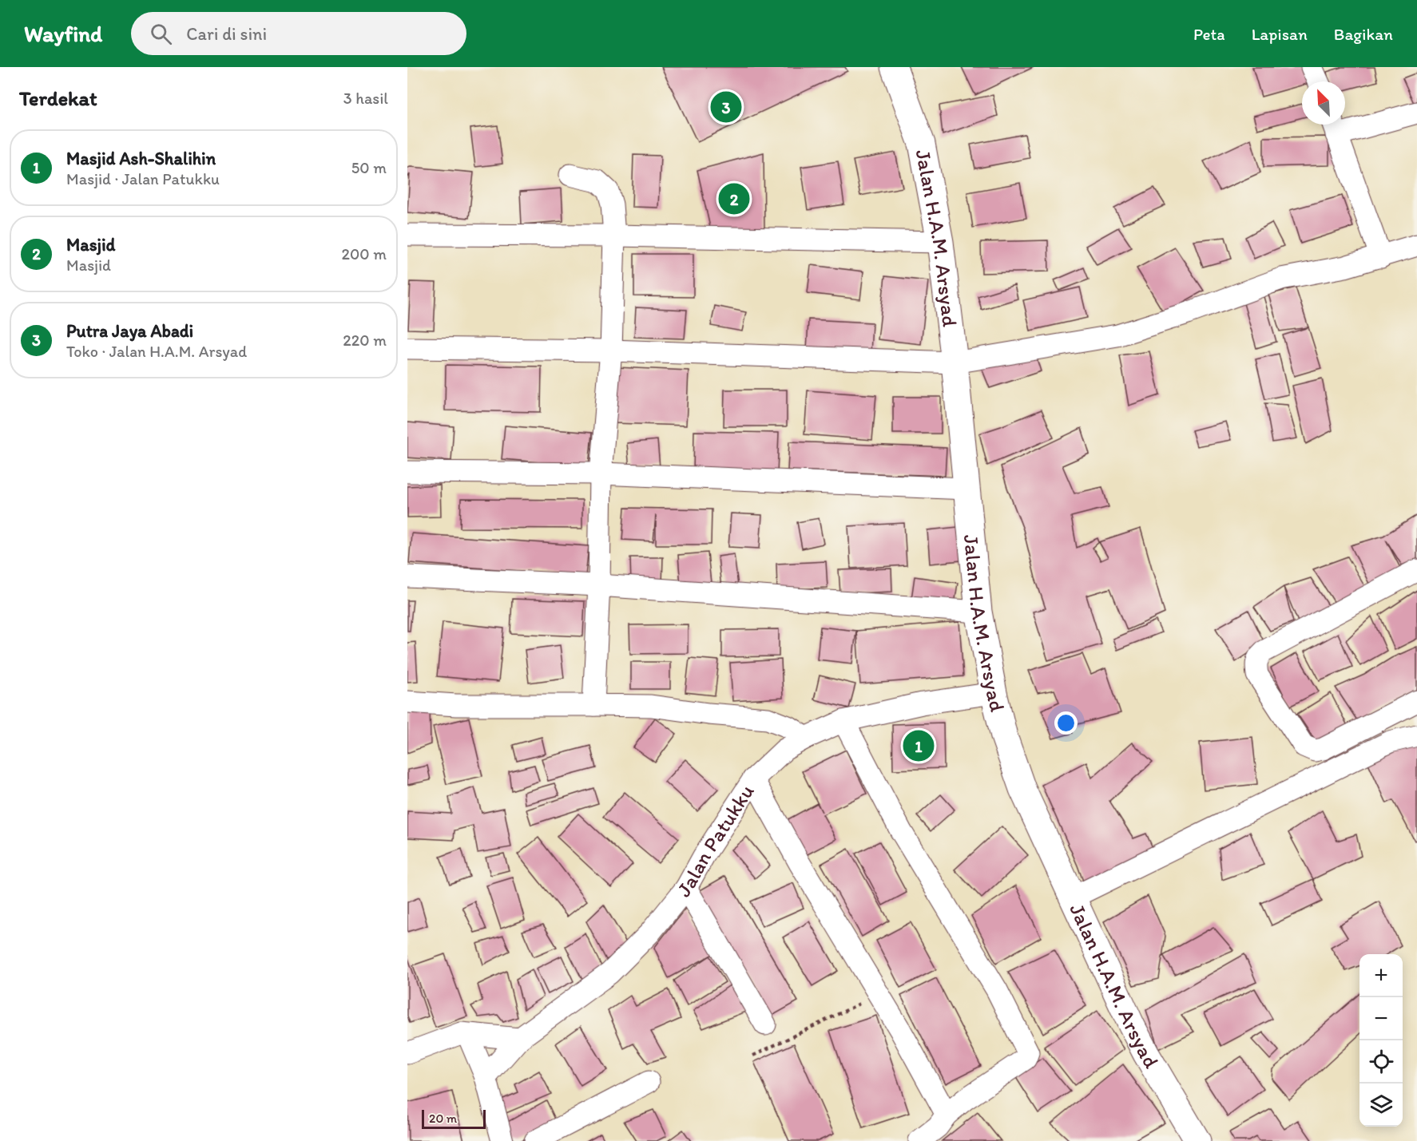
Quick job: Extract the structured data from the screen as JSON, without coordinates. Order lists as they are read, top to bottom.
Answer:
{
  "streets": {
    "highway": ["Jalan H.A.M. Arsyad"],
    "street": ["Jalan Patukku"]
  },
  "crossings": [
    ["Jalan H.A.M. Arsyad", "Jalan Patukku"]
  ],
  "scale_bar": "20 m",
  "north": "top left",
  "page": {
    "header": "Wayfind",
    "search": "Cari di sini",
    "nav": ["Peta", "Lapisan", "Bagikan"],
    "heading": ["Terdekat", "3 hasil"],
    "pins": ["3", "2", "1"],
    "list": [
      {
        "mark": "1",
        "name": "Masjid Ash-Shalihin",
        "note": "Masjid · Jalan Patukku",
        "value": "50 m"
      },
      {
        "mark": "2",
        "name": "Masjid",
        "note": "Masjid",
        "value": "200 m"
      },
      {
        "mark": "3",
        "name": "Putra Jaya Abadi",
        "note": "Toko · Jalan H.A.M. Arsyad",
        "value": "220 m"
      }
    ],
    "map_buttons": ["+", "−"],
    "scale": "20 m"
  }
}
